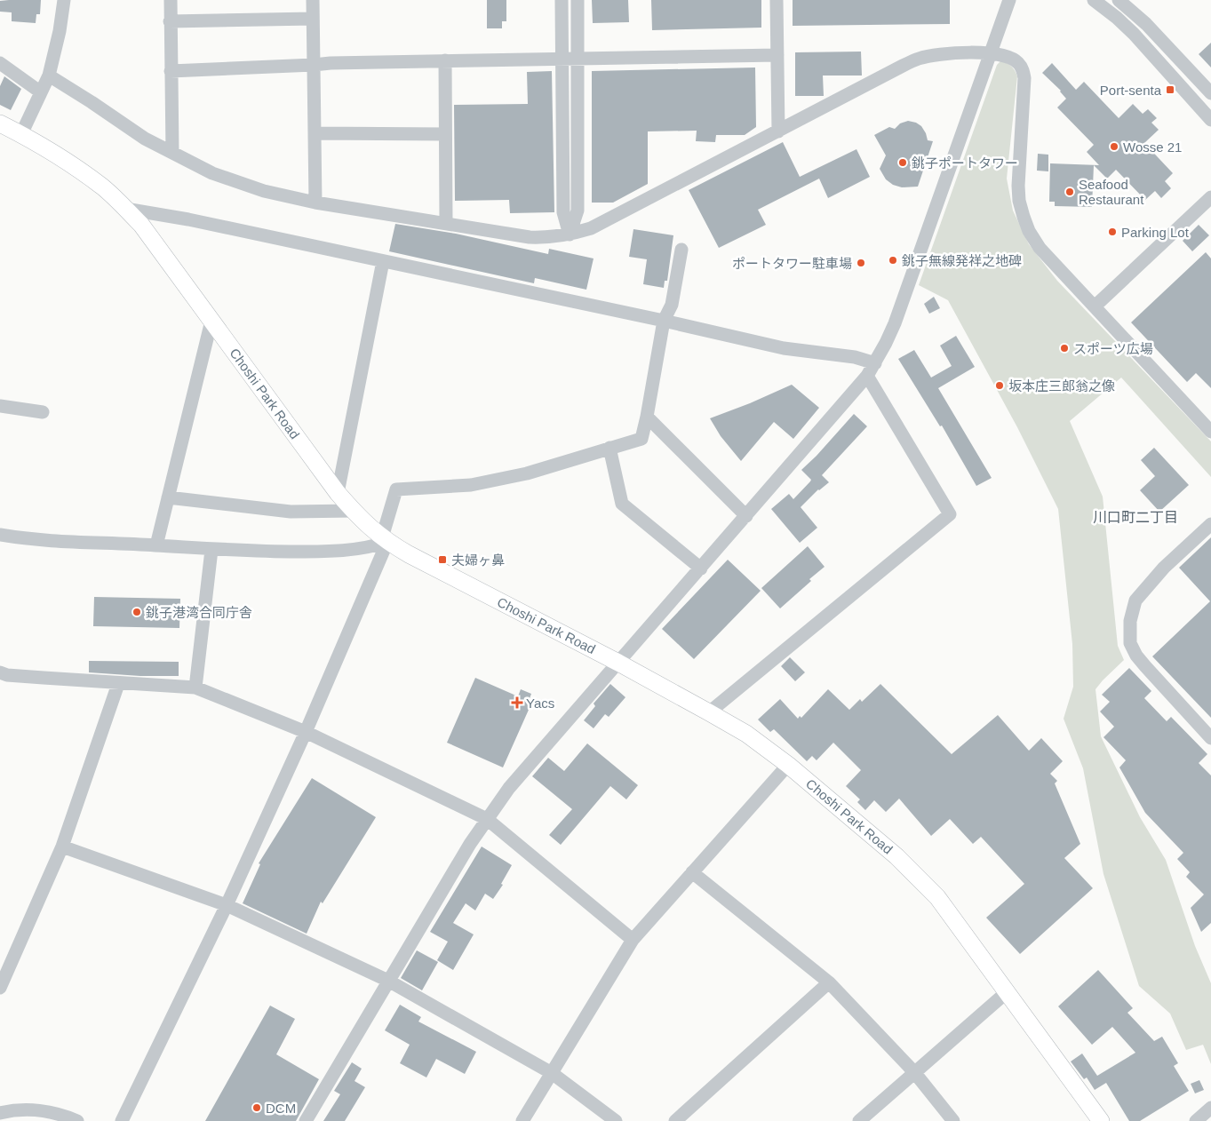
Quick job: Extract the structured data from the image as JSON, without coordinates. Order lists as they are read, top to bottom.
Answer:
{
  "streets": {
    "main road": ["Choshi Park Road"]
  },
  "districts": ["川口町二丁目"],
  "places": {
    "transit": ["Port-senta", "夫婦ヶ鼻"],
    "other": [
      "Wosse 21",
      "銚子ポートタワー",
      "Seafood Restaurant",
      "Parking Lot",
      "銚子無線発祥之地碑",
      "ポートタワー駐車場",
      "スポーツ広場",
      "坂本庄三郎翁之像",
      "銚子港湾合同庁舎",
      "DCM"
    ],
    "health": ["Yacs"]
  }
}
